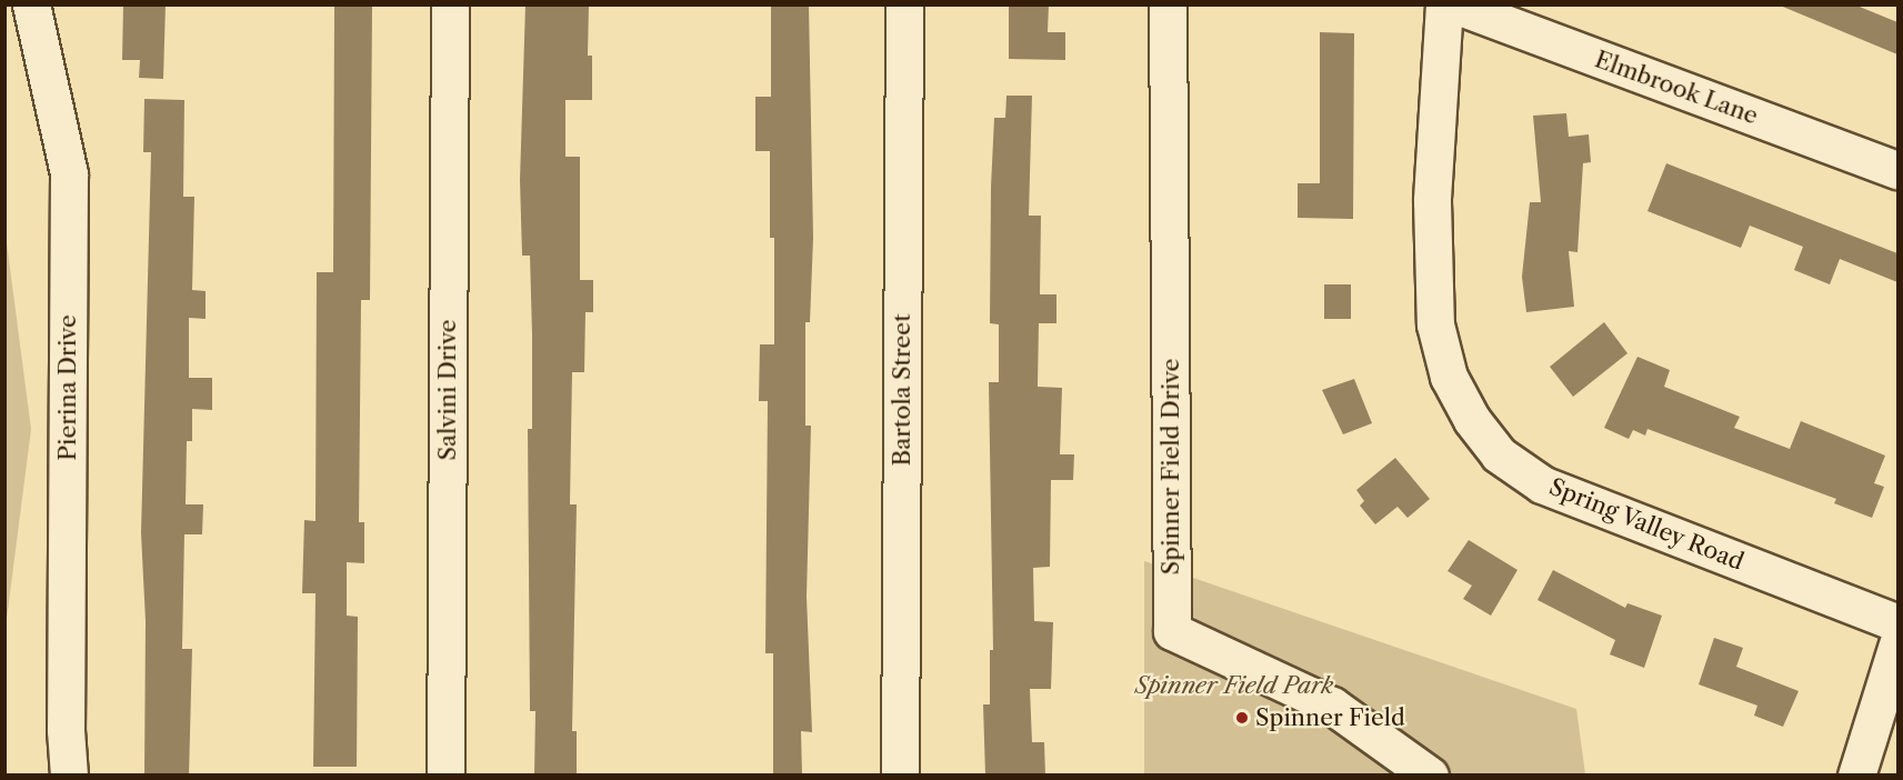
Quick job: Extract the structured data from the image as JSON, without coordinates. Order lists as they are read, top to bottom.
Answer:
{
  "streets": {
    "street": [
      "Elmbrook Lane",
      "Pierina Drive",
      "Salvini Drive",
      "Bartola Street",
      "Spinner Field Drive",
      "Spring Valley Road"
    ]
  },
  "parks": ["Spinner Field Park"],
  "places": ["Spinner Field"]
}
